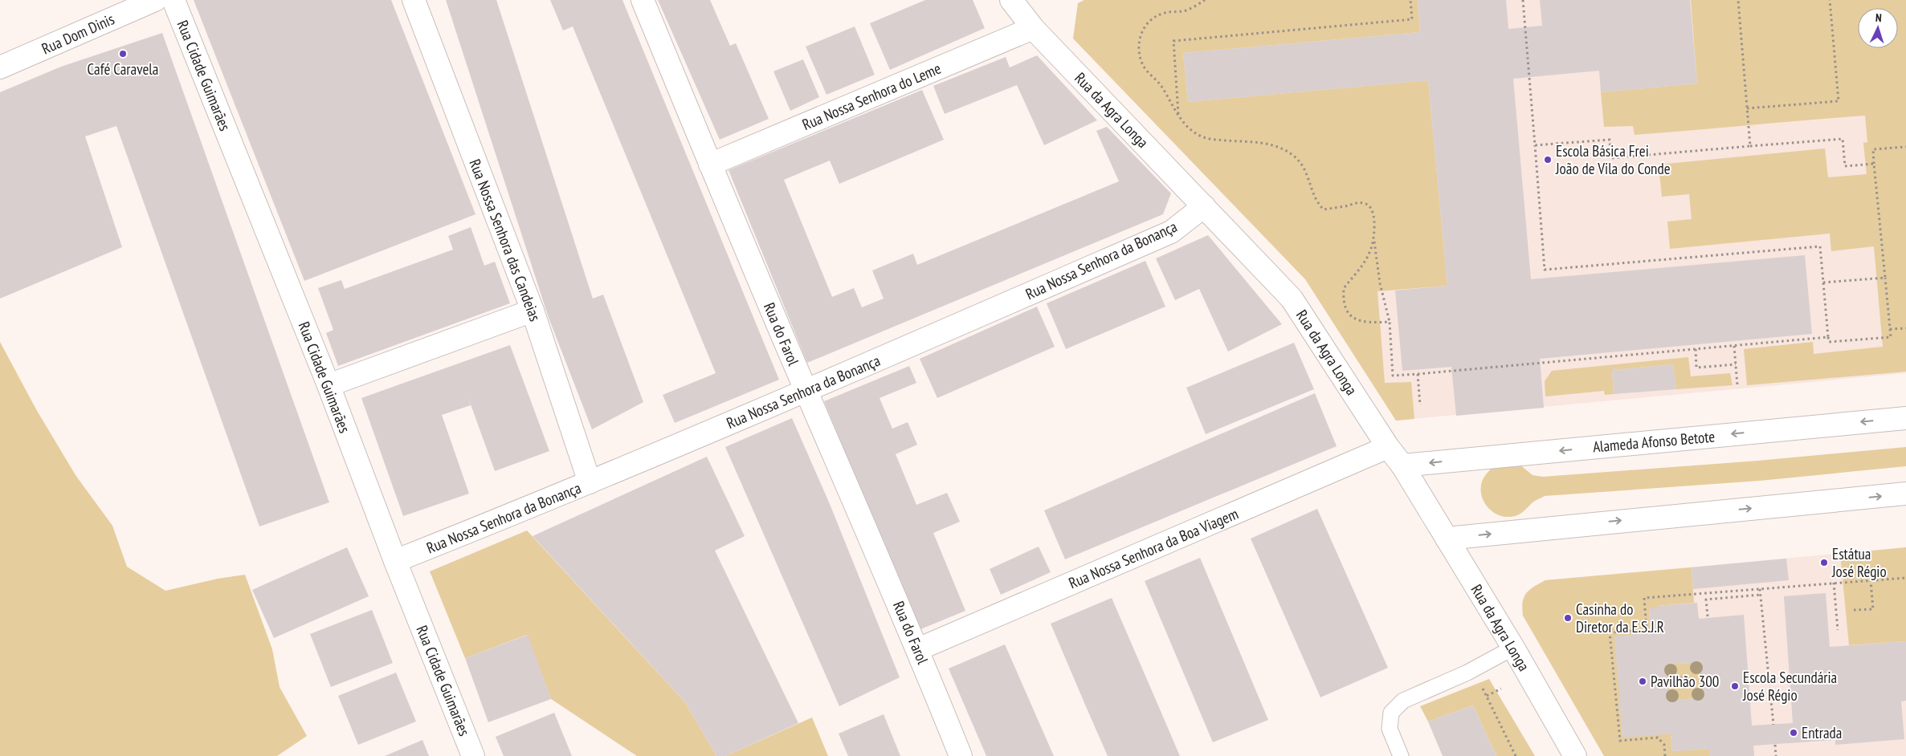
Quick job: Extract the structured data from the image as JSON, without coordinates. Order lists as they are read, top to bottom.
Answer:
{
  "streets": {
    "street": [
      "Rua Dom Dinis",
      "Rua Cidade Guimarães",
      "Rua Nossa Senhora do Leme",
      "Rua da Agra Longa",
      "Rua Nossa Senhora das Candeias",
      "Rua Nossa Senhora da Bonança",
      "Rua do Farol",
      "Alameda Afonso Betote",
      "Rua Nossa Senhora da Boa Viagem"
    ]
  },
  "crossings": [
    ["Rua Cidade Guimarães", "Rua Nossa Senhora da Bonança"],
    ["Rua Nossa Senhora do Leme", "Rua da Agra Longa"],
    ["Rua Nossa Senhora do Leme", "Rua do Farol"],
    ["Rua da Agra Longa", "Rua Nossa Senhora da Bonança"],
    ["Rua da Agra Longa", "Alameda Afonso Betote"],
    ["Rua da Agra Longa", "Rua Nossa Senhora da Boa Viagem"],
    ["Rua Nossa Senhora das Candeias", "Rua Nossa Senhora da Bonança"],
    ["Rua Nossa Senhora da Bonança", "Rua do Farol"],
    ["Rua do Farol", "Rua Nossa Senhora da Boa Viagem"]
  ],
  "places": [
    "Café Caravela",
    "Escola Básica Frei João de Vila do Conde",
    "Estátua José Régio",
    "Casinha do Diretor da E.S.J.R",
    "Pavilhão 300",
    "Escola Secundária José Régio",
    "Entrada"
  ],
  "north": "top"
}
